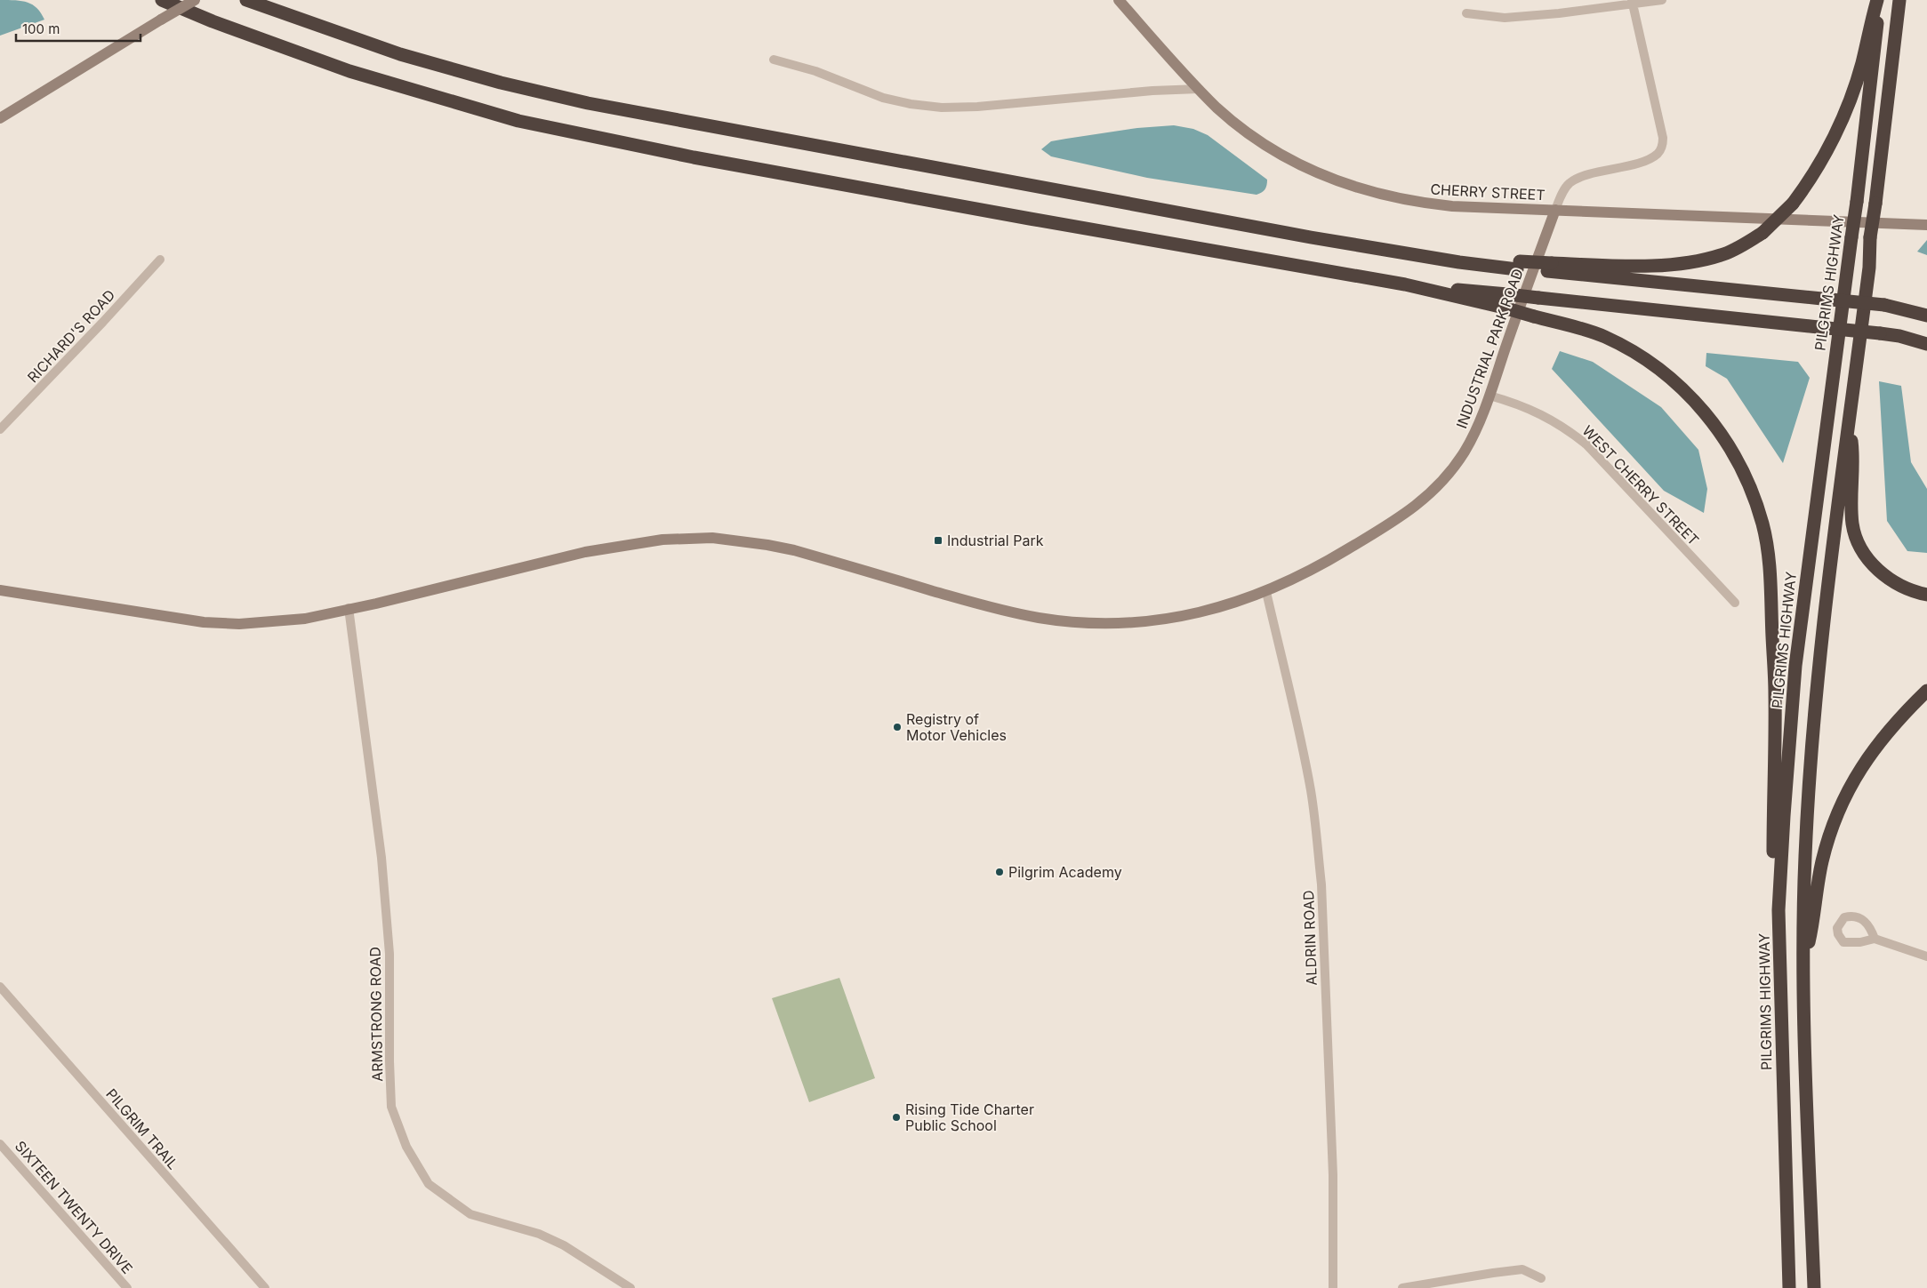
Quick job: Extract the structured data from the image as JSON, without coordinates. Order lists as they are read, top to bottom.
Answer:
{
  "streets": {
    "highway": ["PILGRIMS HIGHWAY"],
    "street": [
      "CHERRY STREET",
      "RICHARD'S ROAD",
      "INDUSTRIAL PARK ROAD",
      "WEST CHERRY STREET",
      "ALDRIN ROAD",
      "ARMSTRONG ROAD",
      "PILGRIM TRAIL",
      "SIXTEEN TWENTY DRIVE"
    ]
  },
  "crossings": [
    ["CHERRY STREET", "INDUSTRIAL PARK ROAD"],
    ["INDUSTRIAL PARK ROAD", "WEST CHERRY STREET"],
    ["INDUSTRIAL PARK ROAD", "ALDRIN ROAD"],
    ["INDUSTRIAL PARK ROAD", "ARMSTRONG ROAD"]
  ],
  "places": {
    "transit": ["Industrial Park"],
    "other": ["Registry of Motor Vehicles", "Pilgrim Academy", "Rising Tide Charter Public School"]
  },
  "scale_bar": "100 m"
}
